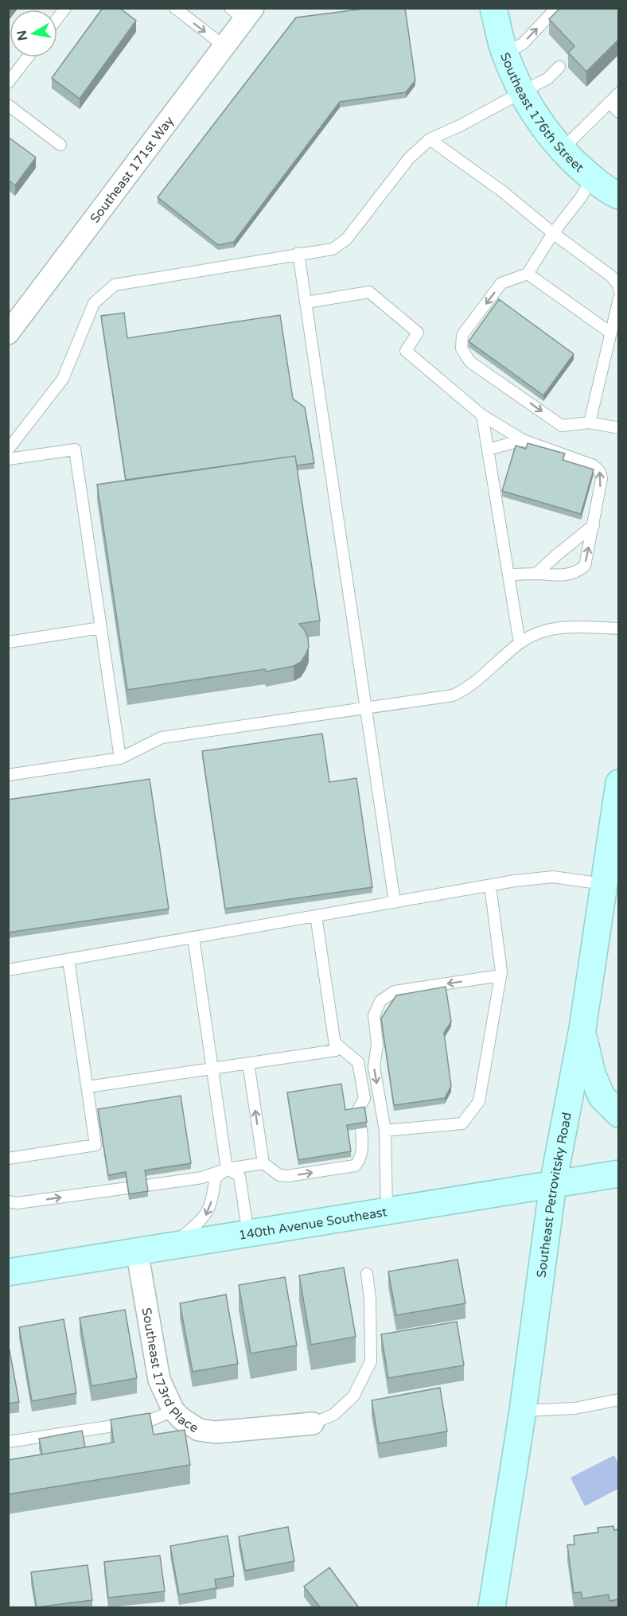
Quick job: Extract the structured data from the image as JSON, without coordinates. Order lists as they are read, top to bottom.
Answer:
{
  "streets": {
    "main road": ["Southeast 176th Street", "Southeast Petrovitsky Road", "140th Avenue Southeast"],
    "street": ["Southeast 171st Way", "Southeast 173rd Place"]
  },
  "crossings": [
    ["Southeast Petrovitsky Road", "140th Avenue Southeast"],
    ["140th Avenue Southeast", "Southeast 173rd Place"]
  ],
  "north": "left"
}
